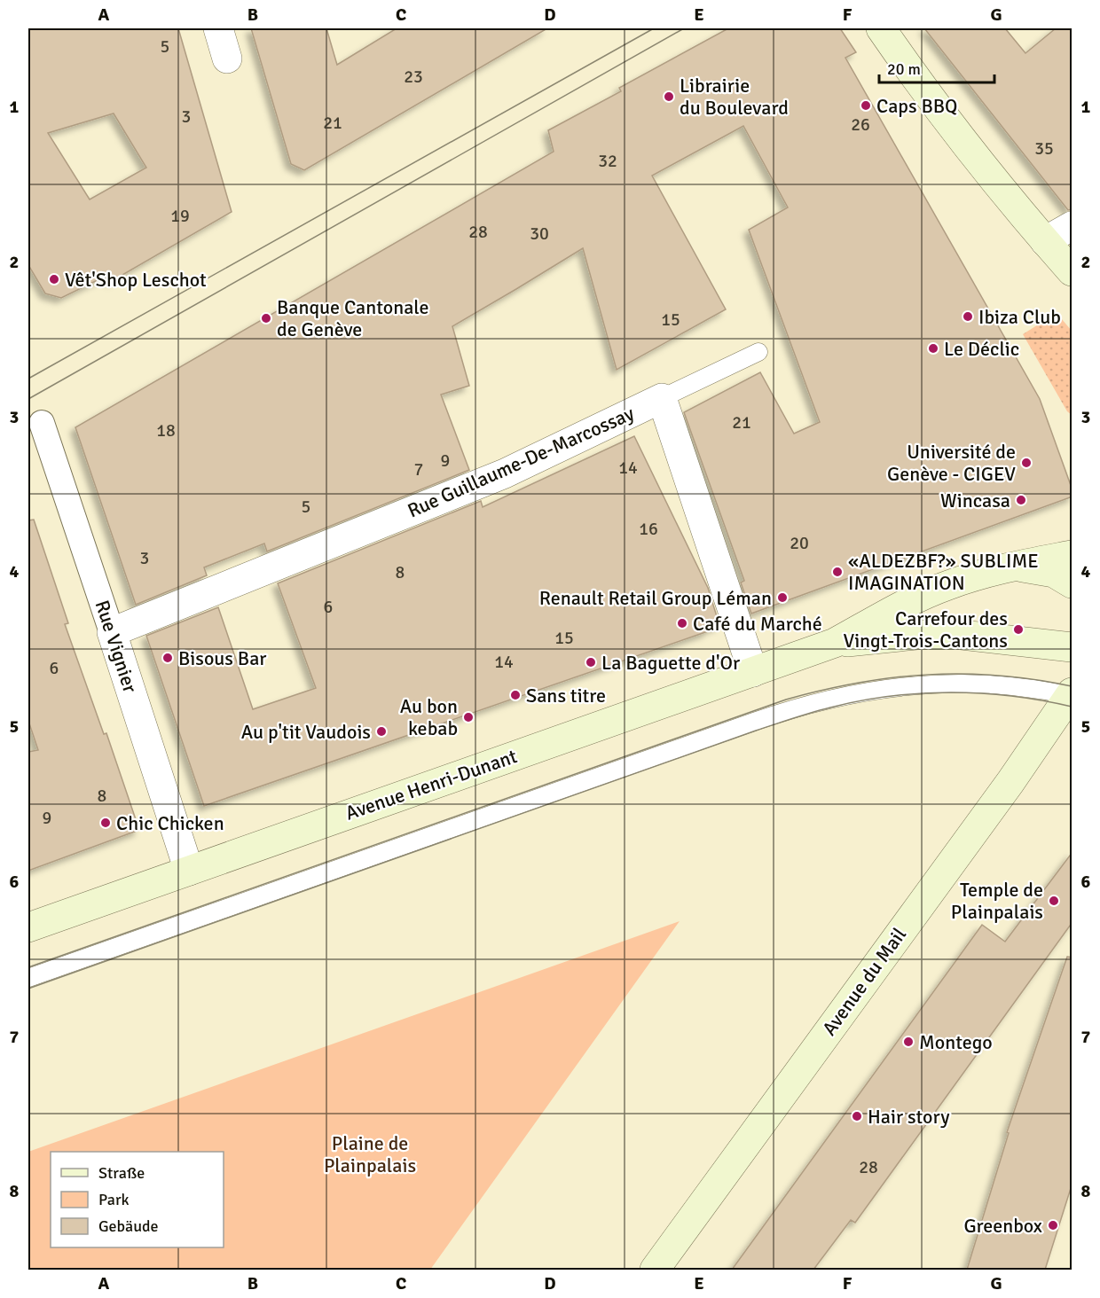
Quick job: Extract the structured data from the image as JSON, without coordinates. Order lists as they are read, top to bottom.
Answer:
{
  "streets": {
    "main road": ["Avenue Henri-Dunant", "Avenue du Mail"],
    "street": ["Rue Guillaume-De-Marcossay", "Rue Vignier"]
  },
  "crossings": [
    ["Rue Guillaume-De-Marcossay", "Rue Vignier"],
    ["Rue Vignier", "Avenue Henri-Dunant"]
  ],
  "parks": ["Plaine de Plainpalais"],
  "places": [
    "Librairie du Boulevard",
    "Caps BBQ",
    "Vêt'Shop Leschot",
    "Ibiza Club",
    "Banque Cantonale de Genève",
    "Le Déclic",
    "Université de Genève - CIGEV",
    "Wincasa",
    "«ALDEZBF?» SUBLIME IMAGINATION",
    "Renault Retail Group Léman",
    "Café du Marché",
    "Carrefour des Vingt-Trois-Cantons",
    "Bisous Bar",
    "La Baguette d'Or",
    "Sans titre",
    "Au bon kebab",
    "Au p'tit Vaudois",
    "Chic Chicken",
    "Temple de Plainpalais",
    "Montego",
    "Hair story",
    "Greenbox"
  ],
  "house_numbers": [
    "5",
    "23",
    "3",
    "21",
    "26",
    "35",
    "32",
    "19",
    "28",
    "30",
    "15",
    "21",
    "18",
    "9",
    "14",
    "7",
    "5",
    "16",
    "20",
    "3",
    "8",
    "6",
    "15",
    "14",
    "6",
    "8",
    "9",
    "28"
  ],
  "legend": ["Straße", "Park", "Gebäude"],
  "scale_bar": "20 m",
  "grid": {
    "columns": [
      "A",
      "B",
      "C",
      "D",
      "E",
      "F",
      "G"
    ],
    "rows": [
      "1",
      "2",
      "3",
      "4",
      "5",
      "6",
      "7",
      "8"
    ]
  }
}
